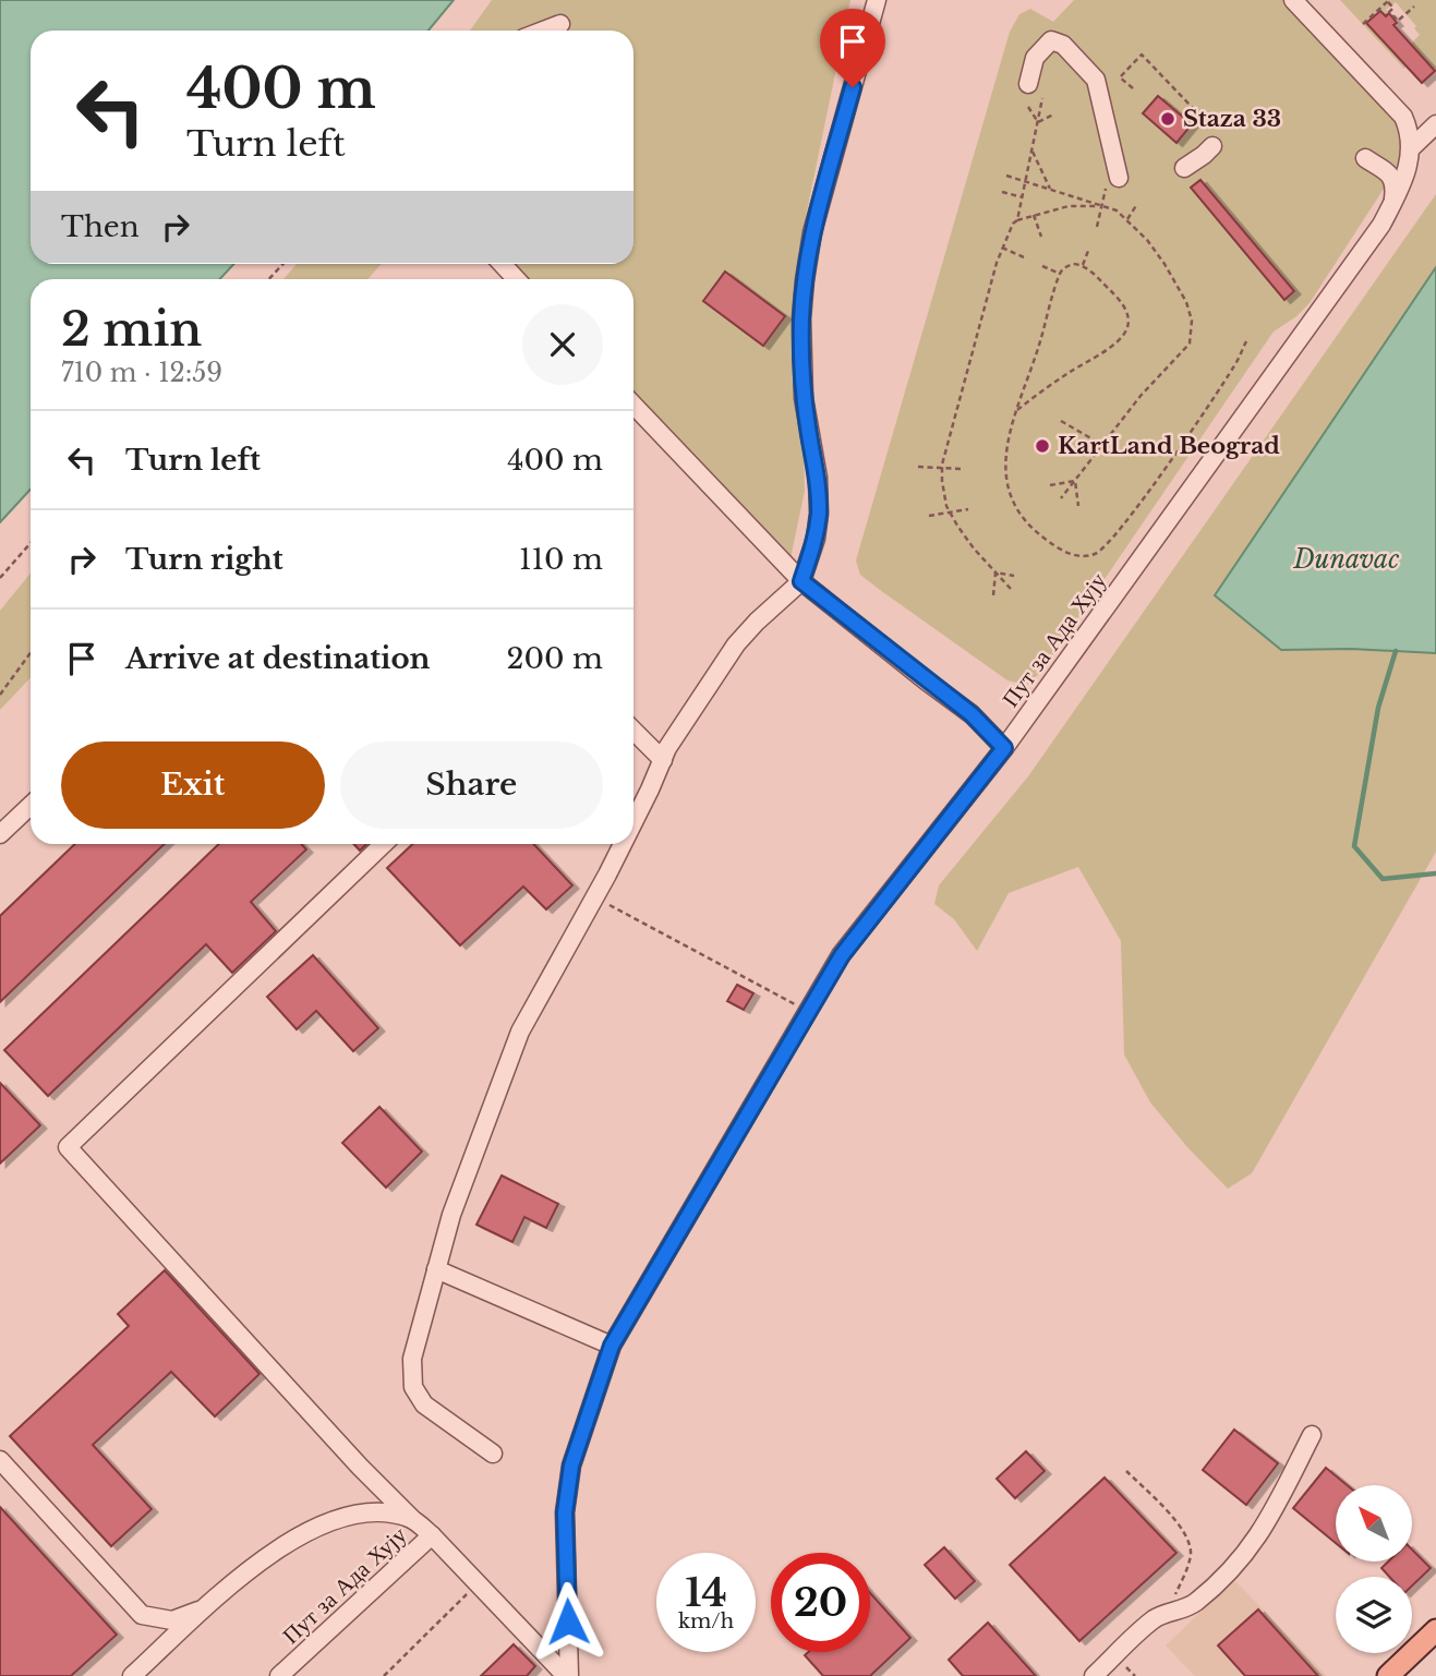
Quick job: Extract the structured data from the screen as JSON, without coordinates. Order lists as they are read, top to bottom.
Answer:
{
  "streets": {
    "lane": ["Пут за Ада Хују"]
  },
  "water": ["Dunavac"],
  "places": ["Staza 33", "KartLand Beograd"],
  "north": "top left",
  "page": {
    "turn": ["400 m", "Turn left"],
    "then": "Then",
    "heading": ["2 min", "710 m · 12:59"],
    "list": [
      {
        "name": "Turn left",
        "value": "400 m"
      },
      {
        "name": "Turn right",
        "value": "110 m"
      },
      {
        "name": "Arrive at destination",
        "value": "200 m"
      }
    ],
    "buttons": ["Exit", "Share"],
    "speed": "14 km/h",
    "limit": "20"
  }
}
